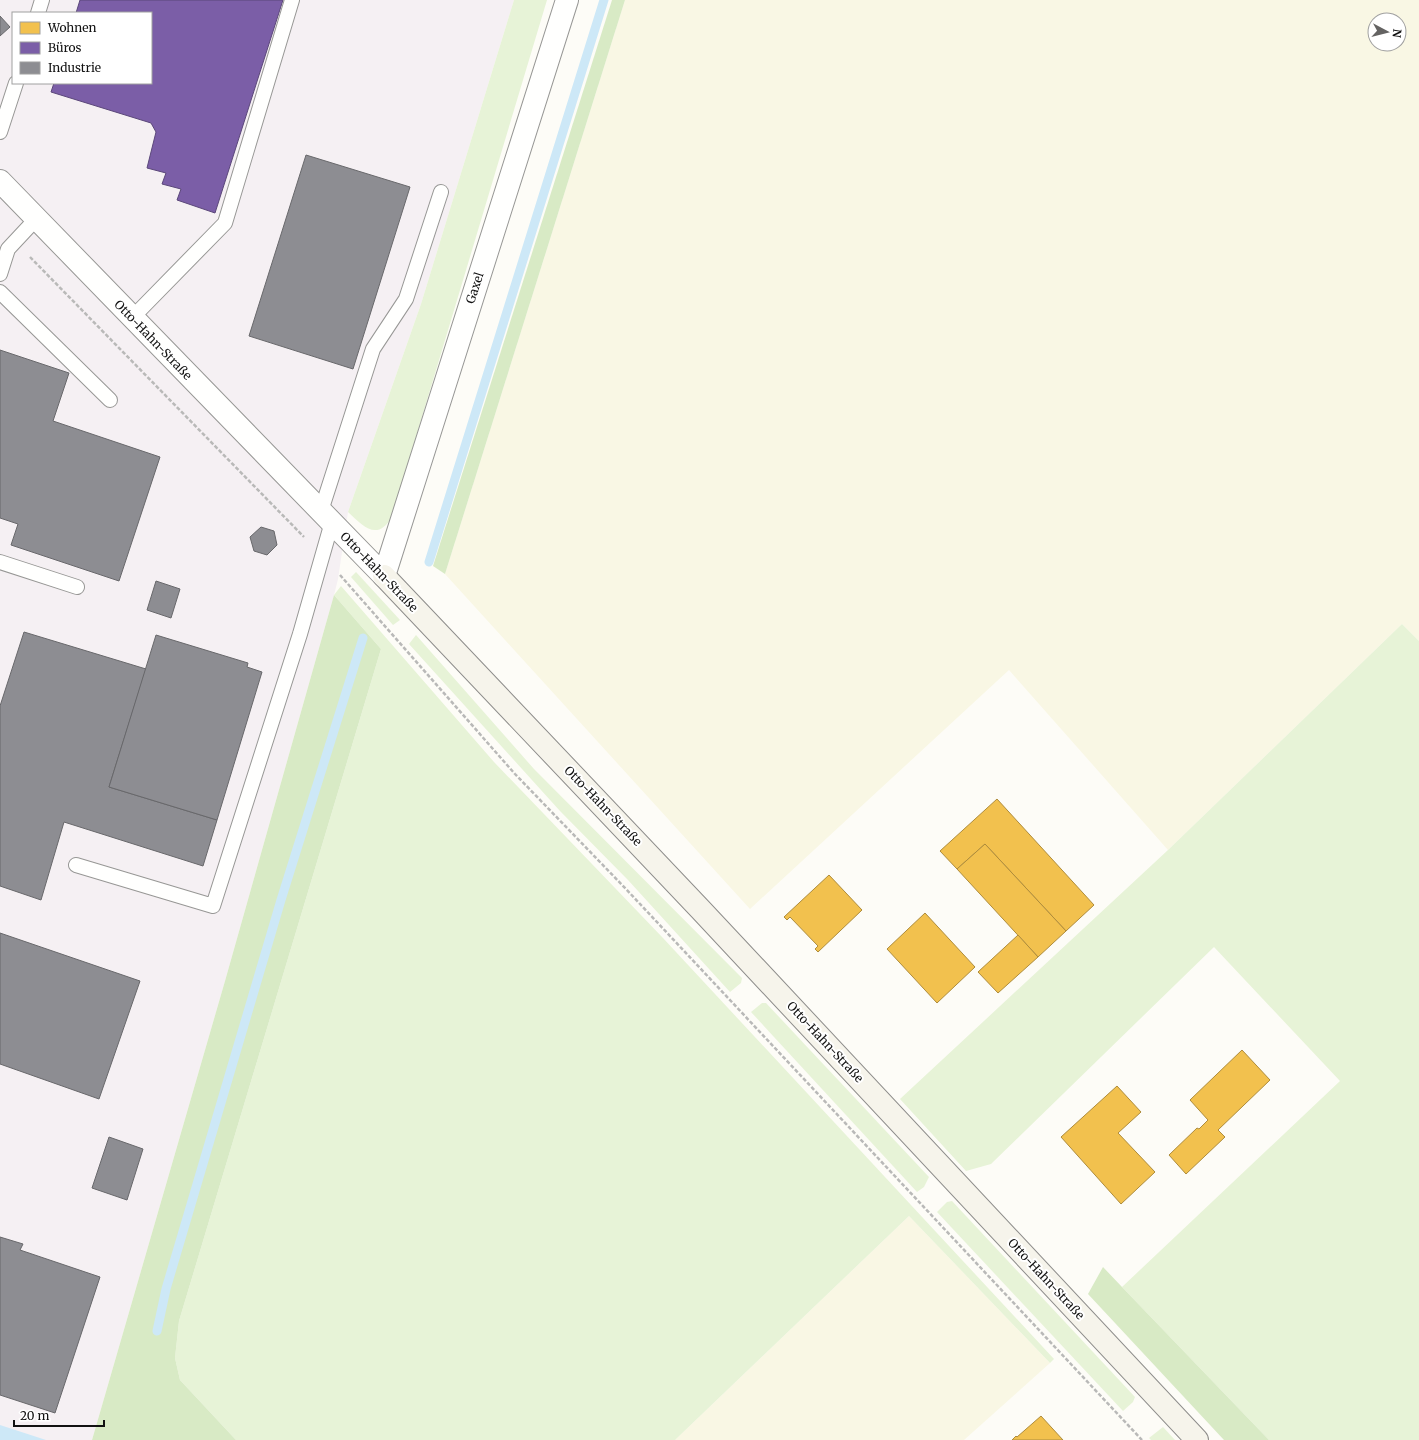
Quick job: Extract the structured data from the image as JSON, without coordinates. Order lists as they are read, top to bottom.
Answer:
{
  "streets": {
    "street": ["Gaxel", "Otto-Hahn-Straße"]
  },
  "crossings": [
    ["Gaxel", "Otto-Hahn-Straße"]
  ],
  "legend": ["Wohnen", "Büros", "Industrie"],
  "scale_bar": "20 m",
  "north": "right"
}
